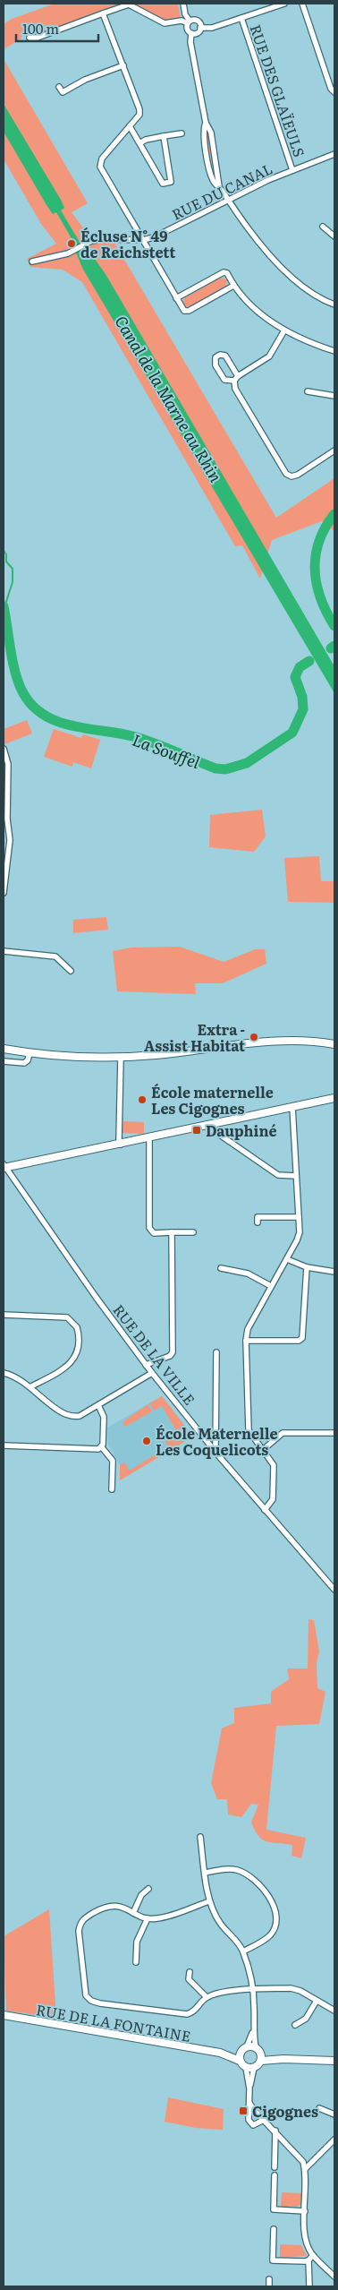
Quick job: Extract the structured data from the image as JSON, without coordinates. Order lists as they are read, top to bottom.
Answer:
{
  "streets": {
    "street": [
      "RUE DES GLAÏEULS",
      "RUE DU CANAL",
      "RUE DE LA VILLE",
      "RUE DE LA FONTAINE"
    ]
  },
  "crossings": [
    ["RUE DES GLAÏEULS", "RUE DU CANAL"]
  ],
  "water": ["Canal de la Marne au Rhin", "La Souffel"],
  "places": {
    "other": [
      "Écluse N° 49 de Reichstett",
      "Extra - Assist Habitat",
      "École maternelle Les Cigognes",
      "École Maternelle Les Coquelicots"
    ],
    "transit": ["Dauphiné", "Cigognes"]
  },
  "scale_bar": "100 m"
}
